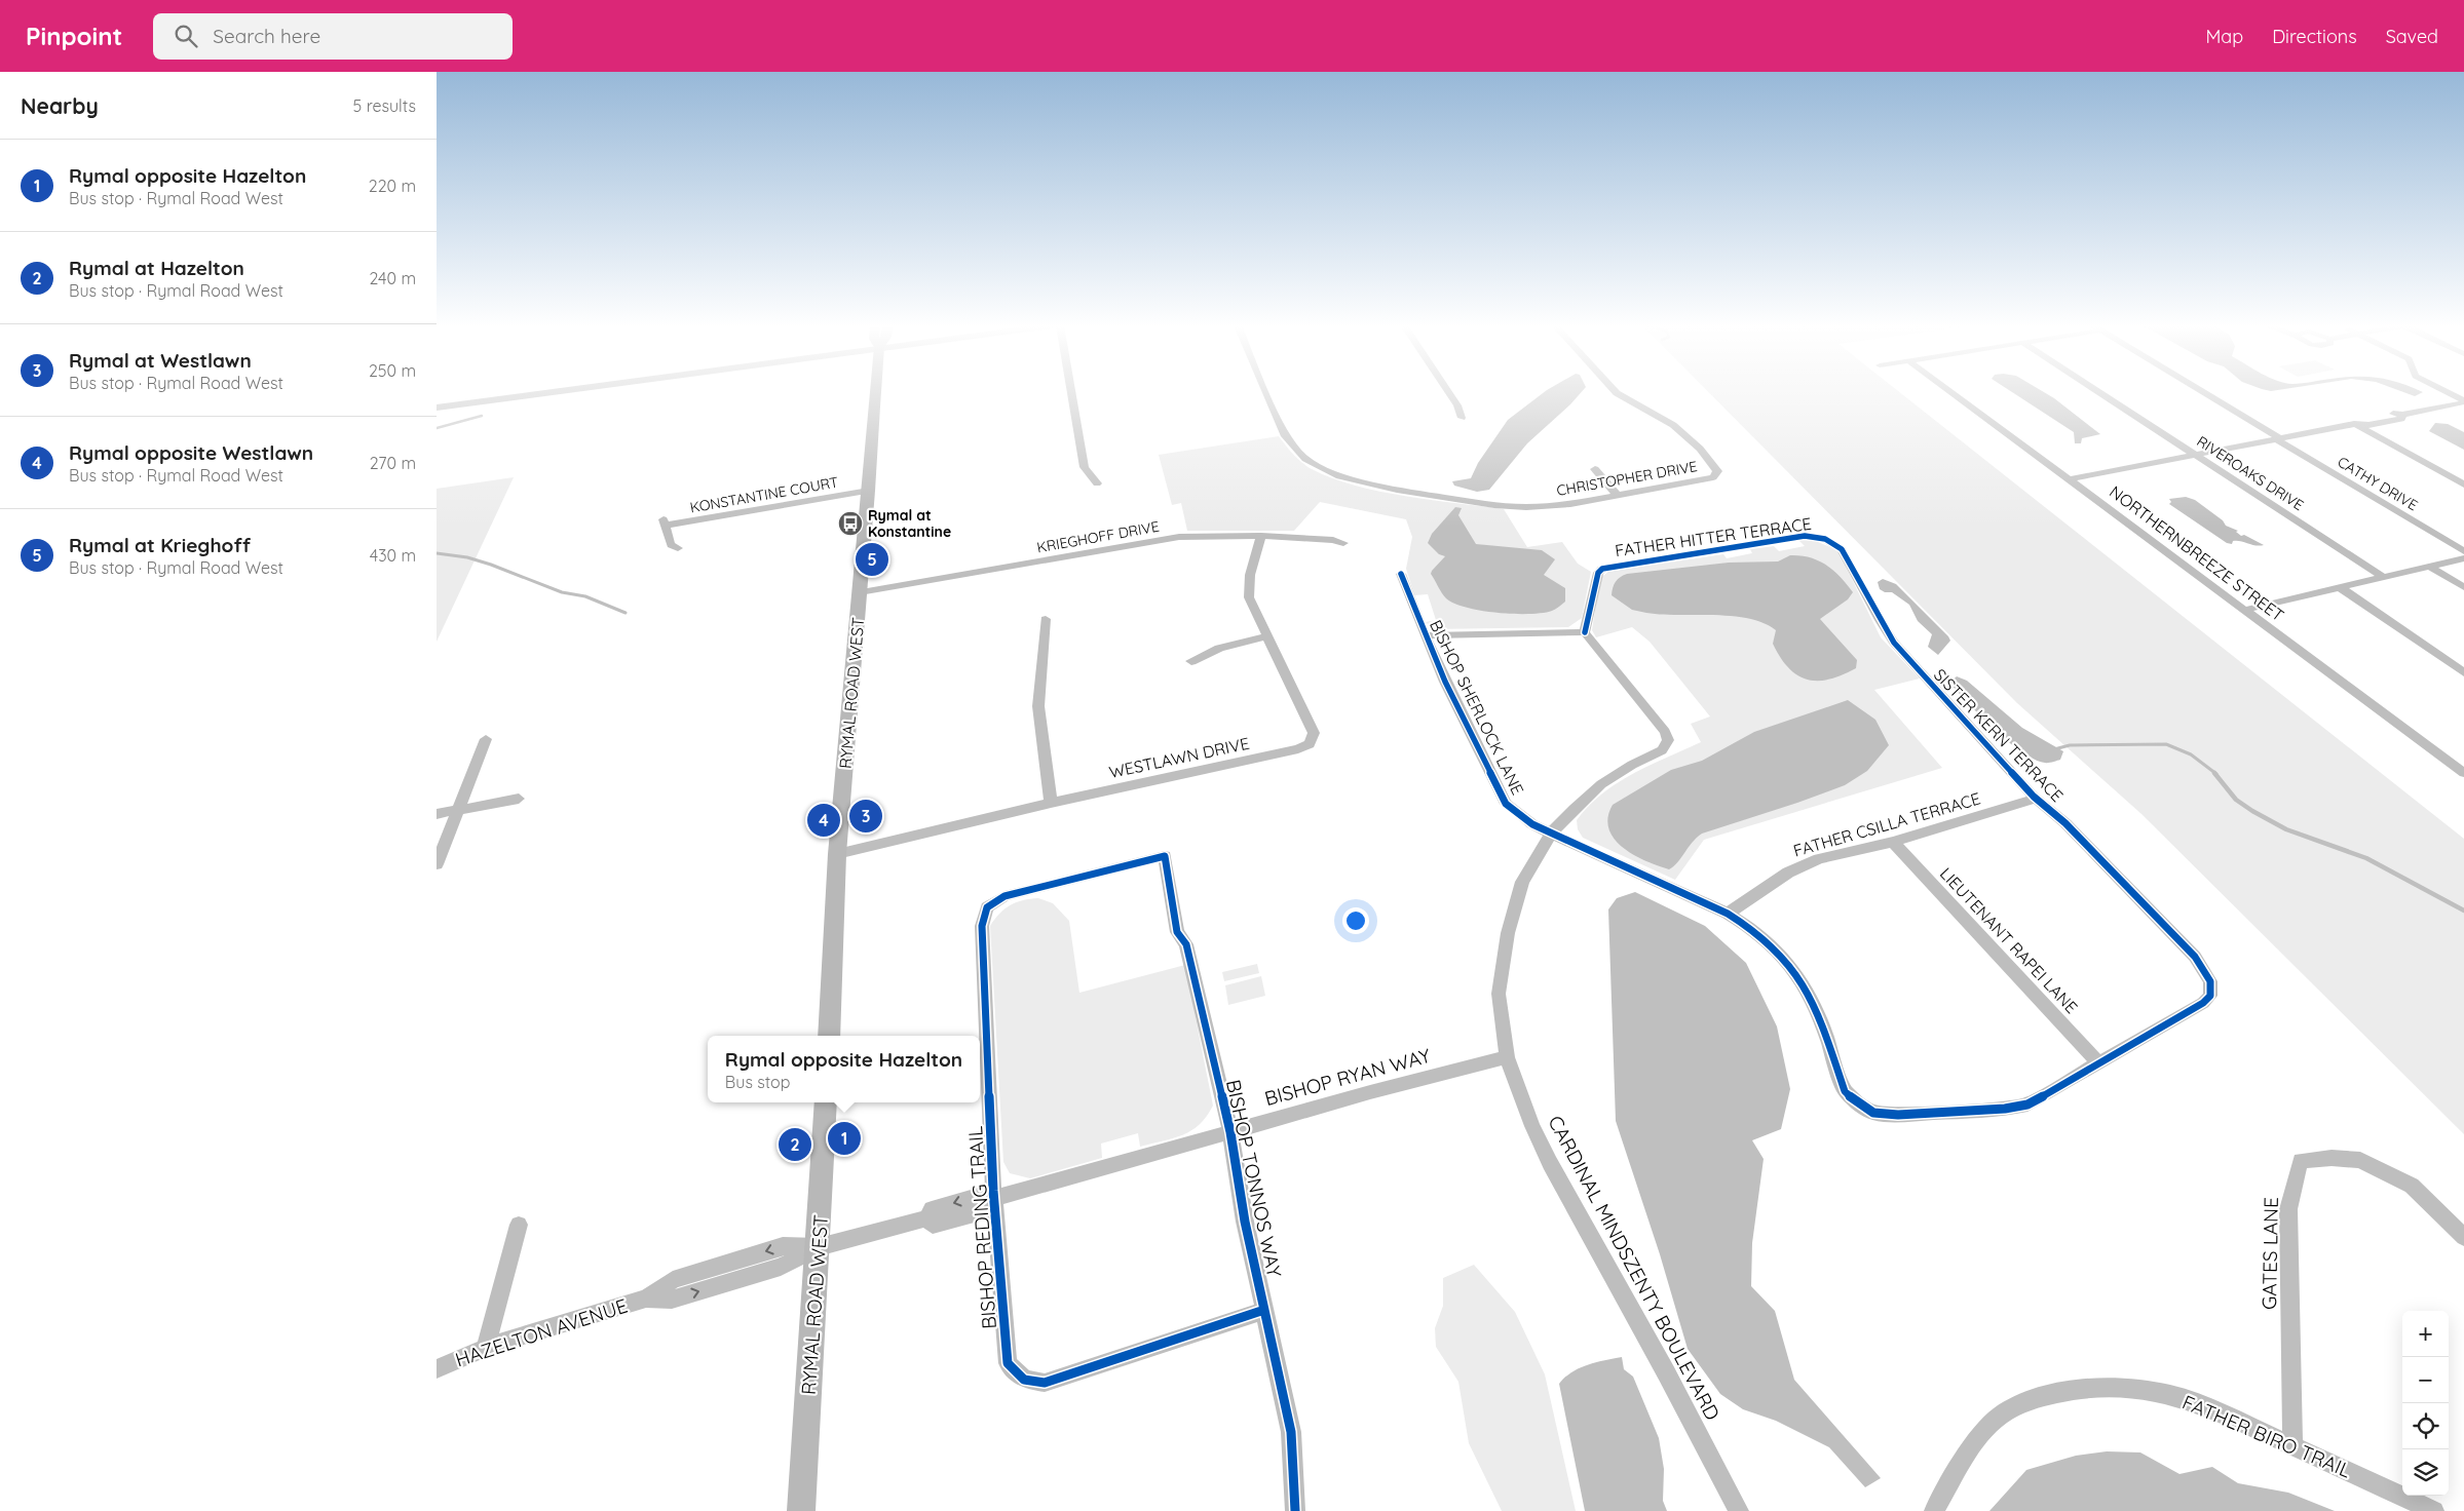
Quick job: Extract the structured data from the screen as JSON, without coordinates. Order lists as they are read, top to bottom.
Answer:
{
  "streets": {
    "main road": ["RYMAL ROAD WEST"],
    "street": [
      "RIVEROAKS DRIVE",
      "CHRISTOPHER DRIVE",
      "CATHY DRIVE",
      "KONSTANTINE COURT",
      "KRIEGHOFF DRIVE",
      "FATHER HITTER TERRACE",
      "NORTHERNBREEZE STREET",
      "BISHOP SHERLOCK LANE",
      "SISTER KERN TERRACE",
      "WESTLAWN DRIVE",
      "FATHER CSILLA TERRACE",
      "LIEUTENANT RAPEI LANE",
      "BISHOP RYAN WAY",
      "BISHOP TONNOS WAY",
      "BISHOP REDING TRAIL",
      "GATES LANE",
      "CARDINAL MINDSZENTY BOULEVARD",
      "HAZELTON AVENUE",
      "FATHER BIRO TRAIL"
    ]
  },
  "crossings": [
    ["KONSTANTINE COURT", "RYMAL ROAD WEST"],
    ["KRIEGHOFF DRIVE", "RYMAL ROAD WEST"],
    ["KRIEGHOFF DRIVE", "WESTLAWN DRIVE"],
    ["FATHER HITTER TERRACE", "SISTER KERN TERRACE"],
    ["FATHER HITTER TERRACE", "CARDINAL MINDSZENTY BOULEVARD"],
    ["RYMAL ROAD WEST", "WESTLAWN DRIVE"],
    ["RYMAL ROAD WEST", "BISHOP RYAN WAY"],
    ["RYMAL ROAD WEST", "HAZELTON AVENUE"],
    ["BISHOP SHERLOCK LANE", "SISTER KERN TERRACE"],
    ["BISHOP SHERLOCK LANE", "FATHER CSILLA TERRACE"],
    ["BISHOP SHERLOCK LANE", "LIEUTENANT RAPEI LANE"],
    ["BISHOP SHERLOCK LANE", "CARDINAL MINDSZENTY BOULEVARD"],
    ["SISTER KERN TERRACE", "FATHER CSILLA TERRACE"],
    ["SISTER KERN TERRACE", "LIEUTENANT RAPEI LANE"],
    ["FATHER CSILLA TERRACE", "LIEUTENANT RAPEI LANE"],
    ["BISHOP RYAN WAY", "BISHOP TONNOS WAY"],
    ["BISHOP RYAN WAY", "BISHOP REDING TRAIL"],
    ["BISHOP RYAN WAY", "CARDINAL MINDSZENTY BOULEVARD"],
    ["BISHOP RYAN WAY", "HAZELTON AVENUE"],
    ["BISHOP TONNOS WAY", "BISHOP REDING TRAIL"],
    ["GATES LANE", "FATHER BIRO TRAIL"]
  ],
  "places": {
    "bus stop": ["Rymal at Konstantine"]
  },
  "page": {
    "header": "Pinpoint",
    "search": "Search here",
    "nav": ["Map", "Directions", "Saved"],
    "heading": ["Nearby", "5 results"],
    "list": [
      {
        "mark": "1",
        "name": "Rymal opposite Hazelton",
        "note": "Bus stop · Rymal Road West",
        "value": "220 m"
      },
      {
        "mark": "2",
        "name": "Rymal at Hazelton",
        "note": "Bus stop · Rymal Road West",
        "value": "240 m"
      },
      {
        "mark": "3",
        "name": "Rymal at Westlawn",
        "note": "Bus stop · Rymal Road West",
        "value": "250 m"
      },
      {
        "mark": "4",
        "name": "Rymal opposite Westlawn",
        "note": "Bus stop · Rymal Road West",
        "value": "270 m"
      },
      {
        "mark": "5",
        "name": "Rymal at Krieghoff",
        "note": "Bus stop · Rymal Road West",
        "value": "430 m"
      }
    ],
    "pins": [
      "5",
      "3",
      "4",
      "1",
      "2"
    ],
    "popup": ["Rymal opposite Hazelton", "Bus stop"],
    "map_buttons": ["+", "−"]
  }
}
